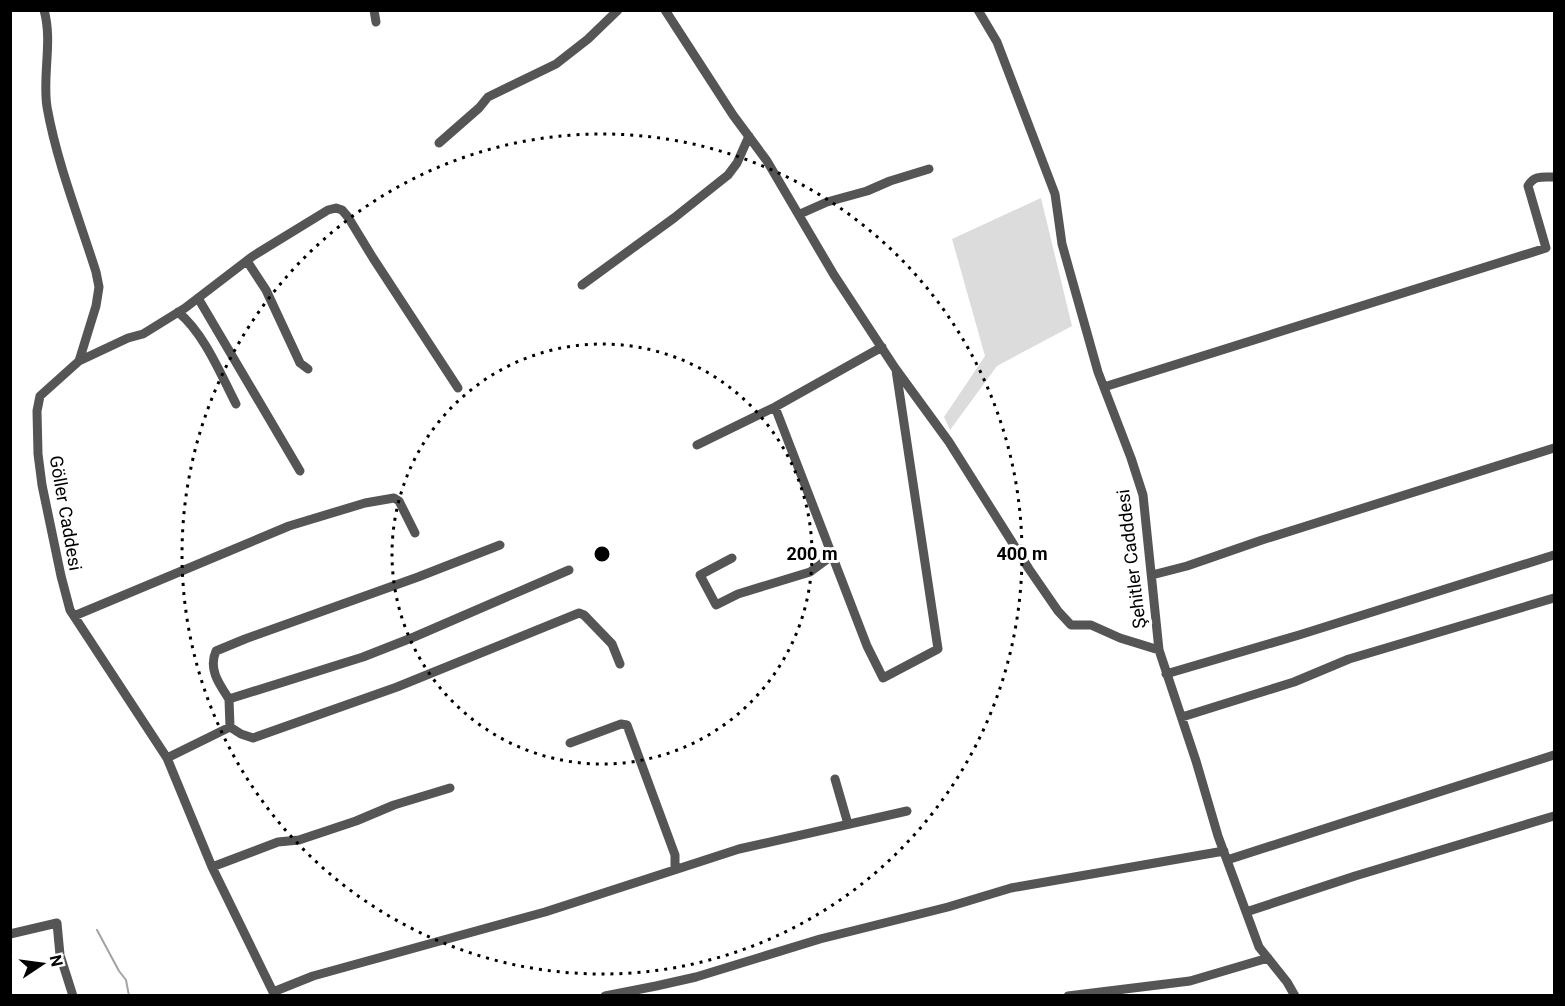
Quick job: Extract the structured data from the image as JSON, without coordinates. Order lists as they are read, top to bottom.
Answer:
{
  "streets": {
    "street": ["Göller Caddesi", "Şehitler Cadddesi"]
  },
  "north": "right",
  "rings": ["200 m", "400 m"]
}
